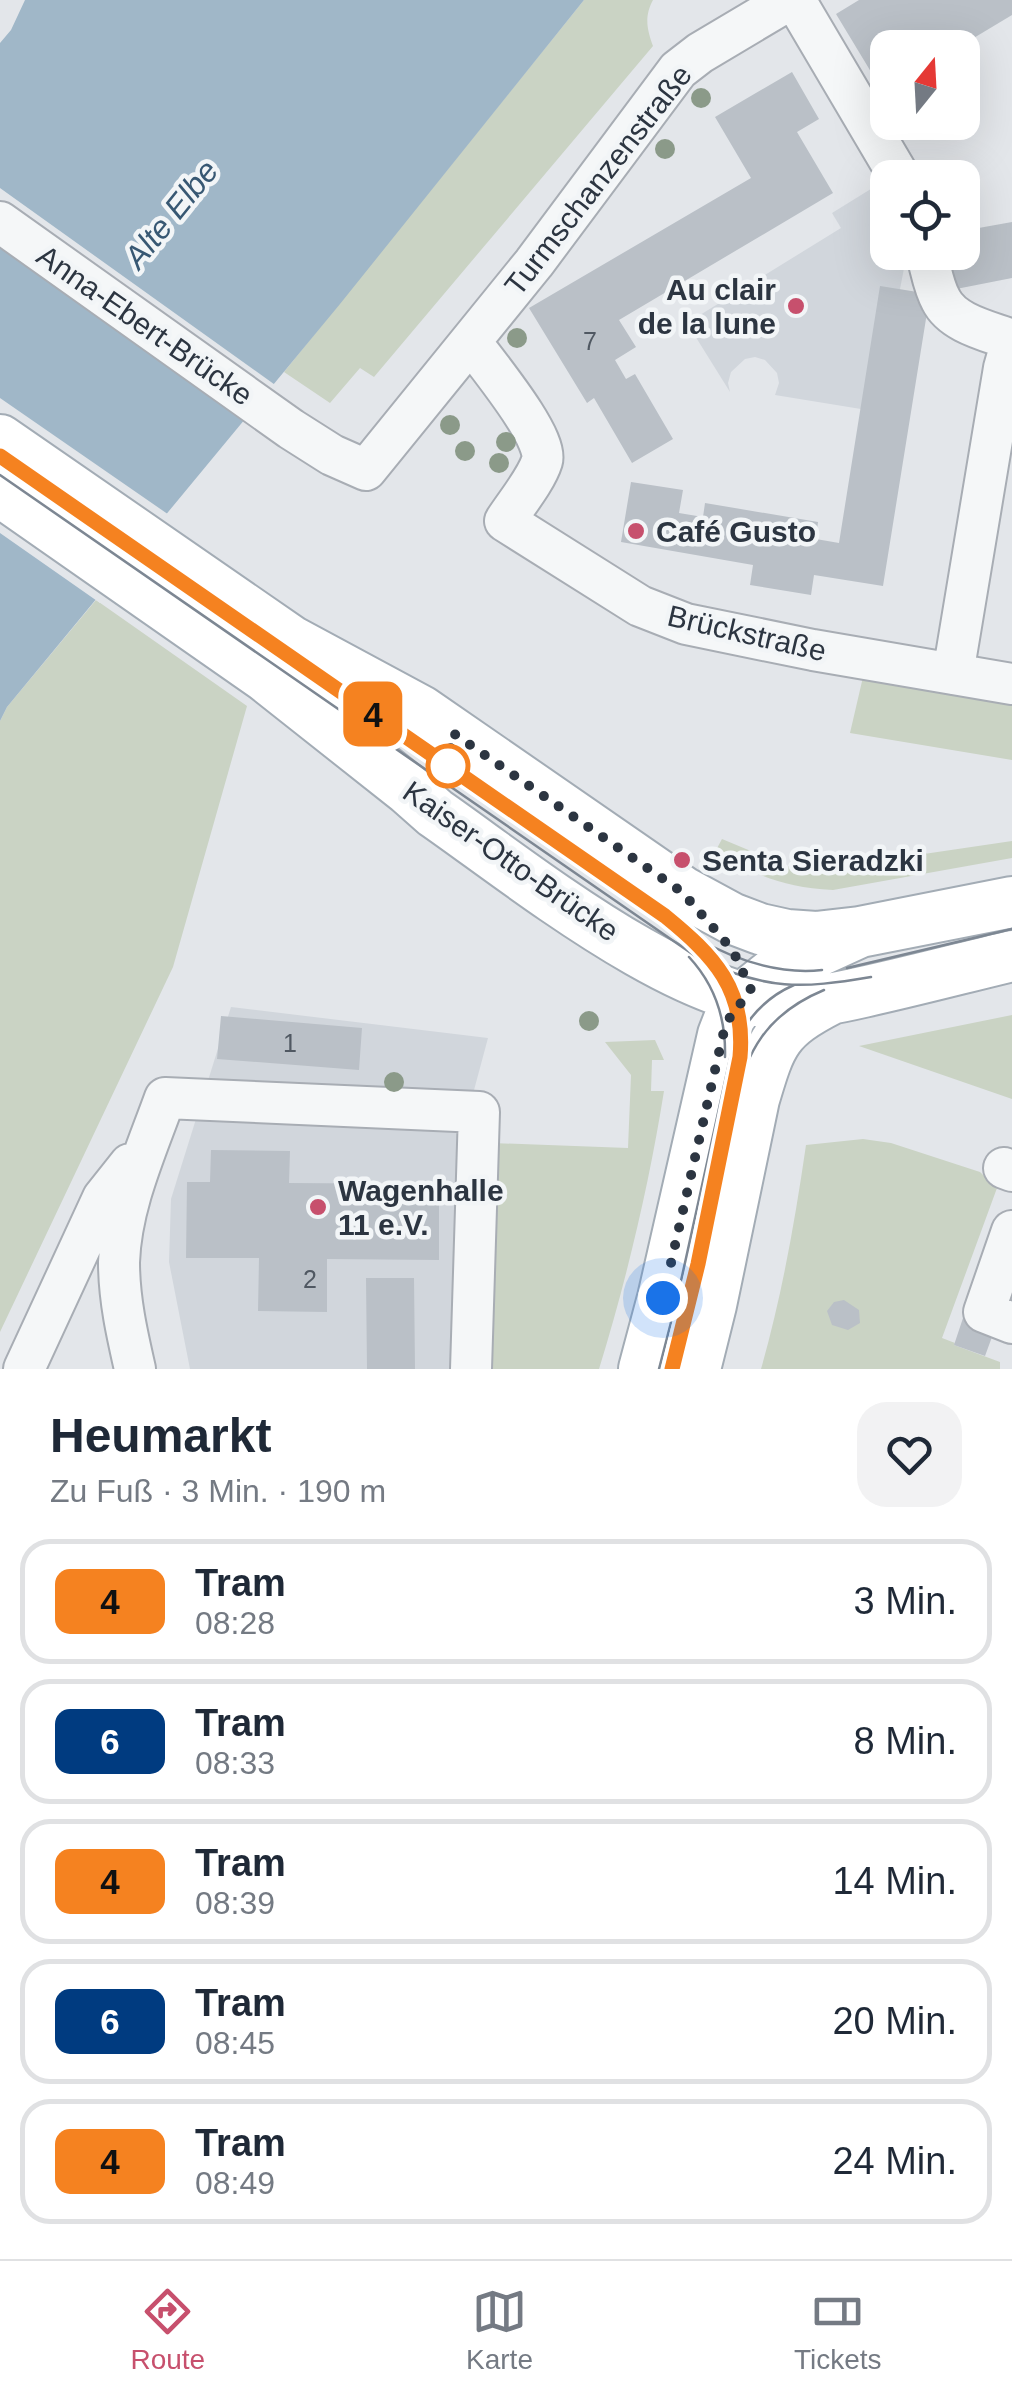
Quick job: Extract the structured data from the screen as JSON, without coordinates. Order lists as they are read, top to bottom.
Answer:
{
  "streets": {
    "main road": ["Kaiser-Otto-Brücke"],
    "street": ["Turmschanzenstraße", "Anna-Ebert-Brücke", "Brückstraße"]
  },
  "crossings": [
    ["Turmschanzenstraße", "Anna-Ebert-Brücke"],
    ["Turmschanzenstraße", "Brückstraße"]
  ],
  "water": ["Alte Elbe"],
  "places": [
    "Au clair de la lune",
    "Café Gusto",
    "Senta Sieradzki",
    "Wagenhalle 11 e.V."
  ],
  "lines": ["tram line 4"],
  "house_numbers": ["7", "1", "2"],
  "north": "top",
  "page": {
    "on_map": "4",
    "heading": ["Heumarkt", "Zu Fuß · 3 Min. · 190 m"],
    "list": [
      {
        "mark": "4",
        "name": "Tram",
        "note": "08:28",
        "value": "3 Min."
      },
      {
        "mark": "6",
        "name": "Tram",
        "note": "08:33",
        "value": "8 Min."
      },
      {
        "mark": "4",
        "name": "Tram",
        "note": "08:39",
        "value": "14 Min."
      },
      {
        "mark": "6",
        "name": "Tram",
        "note": "08:45",
        "value": "20 Min."
      },
      {
        "mark": "4",
        "name": "Tram",
        "note": "08:49",
        "value": "24 Min."
      }
    ],
    "tabs": ["Route", "Karte", "Tickets"]
  }
}
